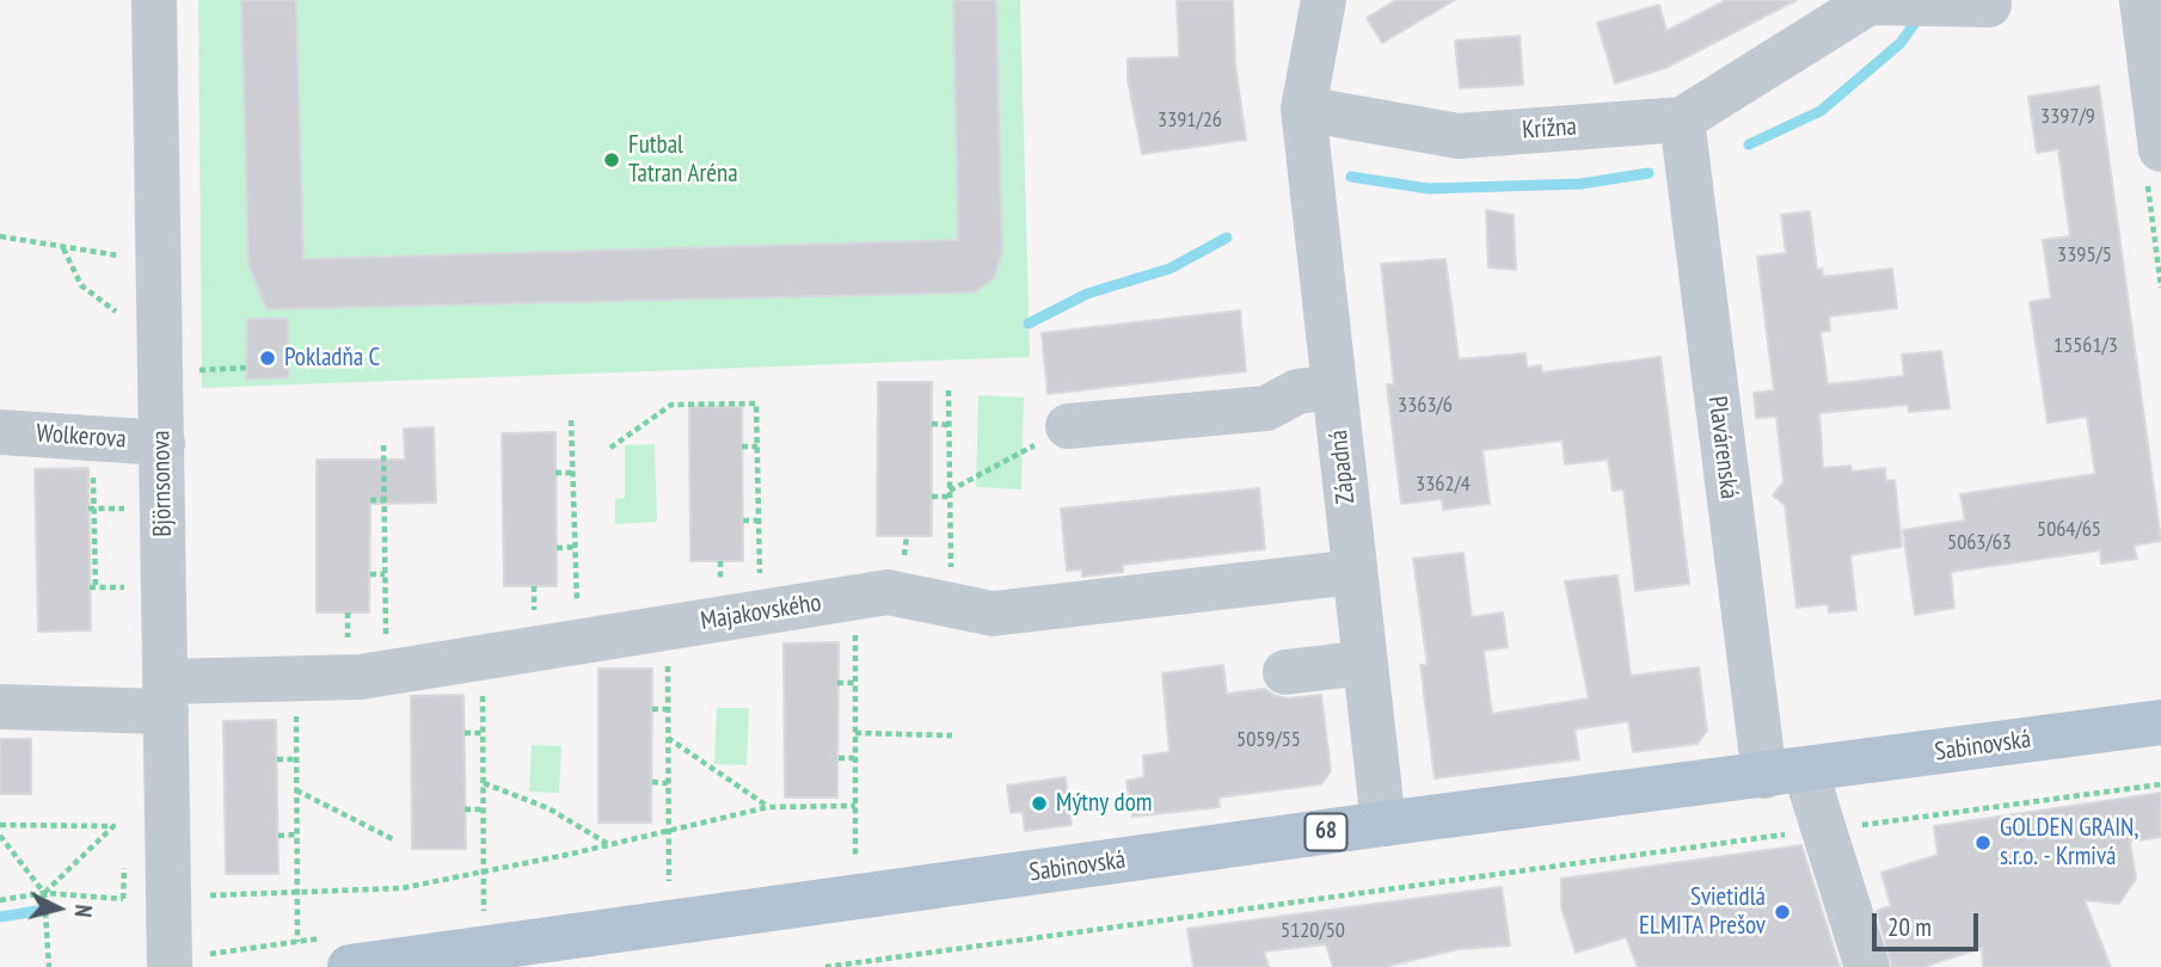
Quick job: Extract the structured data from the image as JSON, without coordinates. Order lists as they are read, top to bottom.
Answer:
{
  "streets": {
    "main road": ["Sabinovská", "68"],
    "street": [
      "Krížna",
      "Wolkerova",
      "Plavárenská",
      "Západná",
      "Björnsonova",
      "Majakovského"
    ]
  },
  "crossings": [
    ["Krížna", "Plavárenská"],
    ["Krížna", "Západná"],
    ["Wolkerova", "Björnsonova"],
    ["Plavárenská", "Sabinovská"],
    ["Západná", "Majakovského"],
    ["Západná", "Sabinovská"],
    ["Björnsonova", "Majakovského"]
  ],
  "places": [
    "Futbal Tatran Aréna",
    "Pokladňa C",
    "Mýtny dom",
    "GOLDEN GRAIN, s.r.o. - Krmivá",
    "Svietidlá ELMITA Prešov"
  ],
  "house_numbers": [
    "3397/9",
    "3391/26",
    "3395/5",
    "15561/3",
    "3363/6",
    "3362/4",
    "5064/65",
    "5063/63",
    "5059/55",
    "5120/50"
  ],
  "scale_bar": "20 m",
  "north": "right"
}
